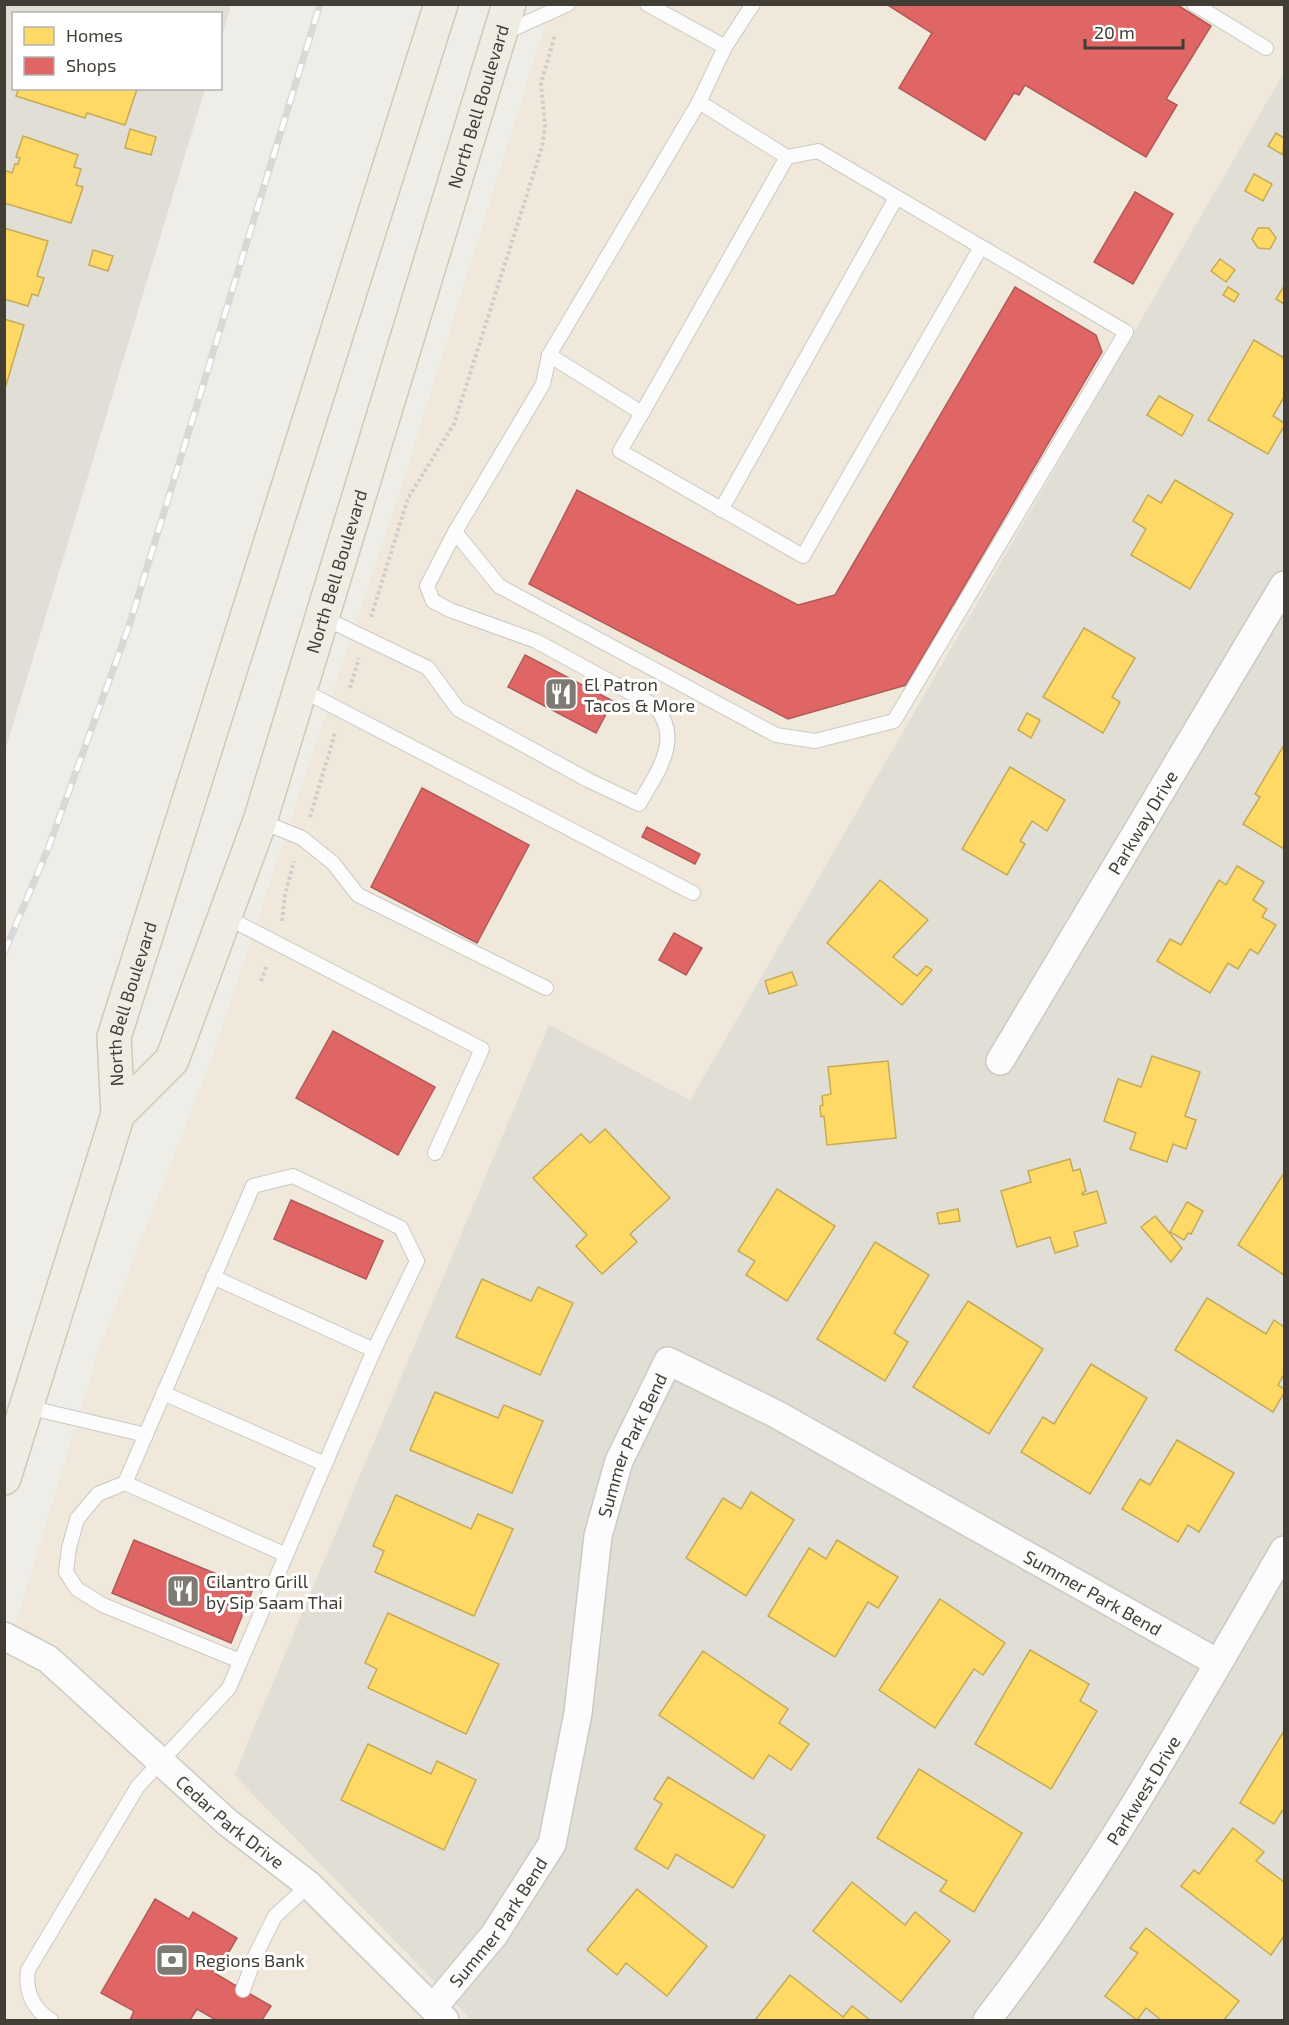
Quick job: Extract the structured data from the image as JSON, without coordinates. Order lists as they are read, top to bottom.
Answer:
{
  "streets": {
    "main road": ["North Bell Boulevard"],
    "street": [
      "Parkway Drive",
      "Summer Park Bend",
      "Parkwest Drive",
      "Cedar Park Drive"
    ]
  },
  "crossings": [
    ["Summer Park Bend", "Parkwest Drive"],
    ["Summer Park Bend", "Cedar Park Drive"]
  ],
  "places": {
    "restaurant": ["El Patron Tacos & More", "Cilantro Grill by Sip Saam Thai"],
    "bank": ["Regions Bank"]
  },
  "legend": ["Homes", "Shops"],
  "scale_bar": "20 m"
}
